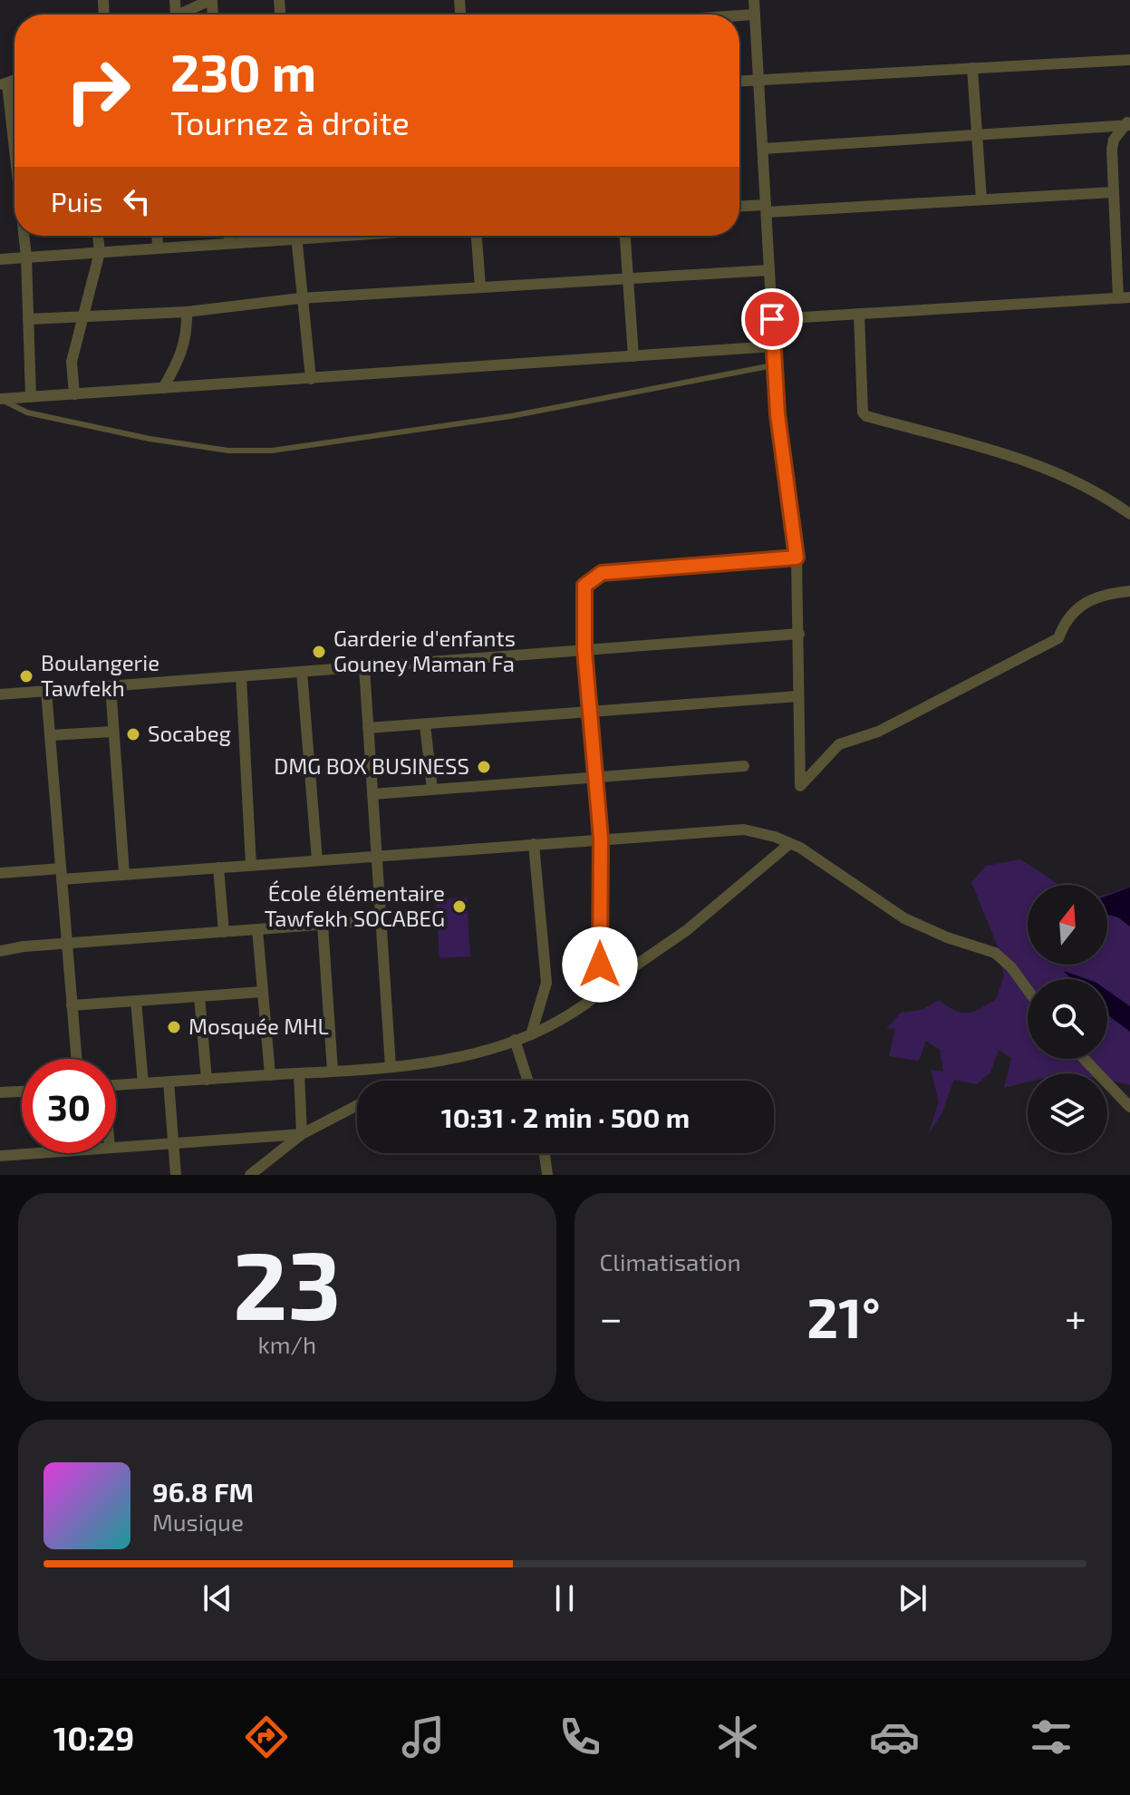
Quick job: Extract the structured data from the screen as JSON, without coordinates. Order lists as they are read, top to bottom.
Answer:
{
  "places": [
    "Garderie d'enfants Gouney Maman Fa",
    "Boulangerie Tawfekh",
    "Socabeg",
    "DMG BOX BUSINESS",
    "École élémentaire Tawfekh SOCABEG",
    "Mosquée MHL"
  ],
  "north": "top",
  "page": {
    "turn": ["230 m", "Tournez à droite"],
    "then": "Puis",
    "limit": "30",
    "trip": "10:31 · 2 min · 500 m",
    "tile": [
      ["23", "km/h"],
      "Climatisation"
    ],
    "heat": ["−", "21°", "+"],
    "song": ["96.8 FM", "Musique"],
    "tabs": "10:29"
  }
}
